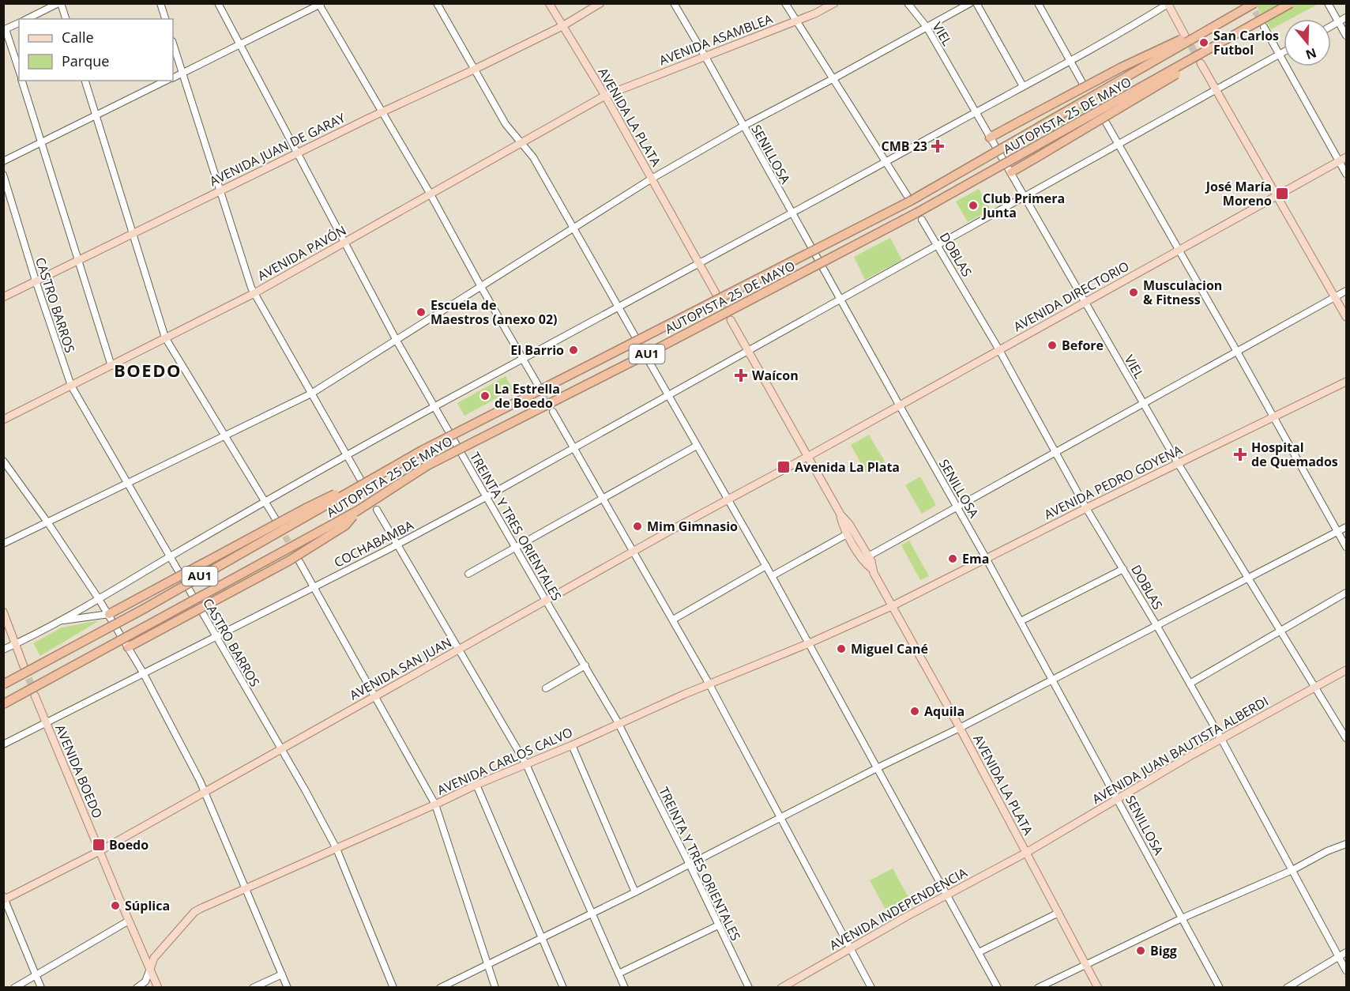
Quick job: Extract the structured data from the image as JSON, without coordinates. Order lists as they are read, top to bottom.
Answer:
{
  "streets": {
    "highway": ["AUTOPISTA 25 DE MAYO", "AU1"],
    "main road": [
      "AVENIDA ASAMBLEA",
      "AVENIDA LA PLATA",
      "AVENIDA JUAN DE GARAY",
      "AVENIDA PAVÓN",
      "AVENIDA DIRECTORIO",
      "AVENIDA PEDRO GOYENA",
      "AVENIDA SAN JUAN",
      "AVENIDA JUAN BAUTISTA ALBERDI",
      "AVENIDA CARLOS CALVO",
      "AVENIDA BOEDO",
      "AVENIDA INDEPENDENCIA"
    ],
    "street": [
      "VIEL",
      "SENILLOSA",
      "DOBLAS",
      "CASTRO BARROS",
      "TREINTA Y TRES ORIENTALES",
      "COCHABAMBA"
    ]
  },
  "crossings": [
    ["VIEL", "AVENIDA DIRECTORIO"],
    ["VIEL", "AVENIDA PEDRO GOYENA"],
    ["VIEL", "COCHABAMBA"],
    ["VIEL", "AVENIDA JUAN BAUTISTA ALBERDI"],
    ["AVENIDA ASAMBLEA", "AVENIDA LA PLATA"],
    ["AVENIDA ASAMBLEA", "SENILLOSA"],
    ["AVENIDA ASAMBLEA", "AVENIDA PAVÓN"],
    ["AVENIDA LA PLATA", "AVENIDA JUAN DE GARAY"],
    ["AVENIDA LA PLATA", "AVENIDA PAVÓN"],
    ["AVENIDA LA PLATA", "AVENIDA DIRECTORIO"],
    ["AVENIDA LA PLATA", "AVENIDA PEDRO GOYENA"],
    ["AVENIDA LA PLATA", "COCHABAMBA"],
    ["AVENIDA LA PLATA", "AVENIDA SAN JUAN"],
    ["AVENIDA LA PLATA", "AVENIDA JUAN BAUTISTA ALBERDI"],
    ["AVENIDA LA PLATA", "AVENIDA INDEPENDENCIA"],
    ["AVENIDA JUAN DE GARAY", "CASTRO BARROS"],
    ["AVENIDA JUAN DE GARAY", "TREINTA Y TRES ORIENTALES"],
    ["SENILLOSA", "AVENIDA DIRECTORIO"],
    ["SENILLOSA", "AVENIDA PEDRO GOYENA"],
    ["SENILLOSA", "COCHABAMBA"],
    ["SENILLOSA", "AVENIDA JUAN BAUTISTA ALBERDI"],
    ["AVENIDA PAVÓN", "CASTRO BARROS"],
    ["AVENIDA PAVÓN", "TREINTA Y TRES ORIENTALES"],
    ["DOBLAS", "AVENIDA DIRECTORIO"],
    ["DOBLAS", "AVENIDA PEDRO GOYENA"],
    ["DOBLAS", "COCHABAMBA"],
    ["DOBLAS", "AVENIDA JUAN BAUTISTA ALBERDI"],
    ["AVENIDA DIRECTORIO", "AVENIDA SAN JUAN"],
    ["CASTRO BARROS", "COCHABAMBA"],
    ["CASTRO BARROS", "AVENIDA SAN JUAN"],
    ["CASTRO BARROS", "AVENIDA CARLOS CALVO"],
    ["TREINTA Y TRES ORIENTALES", "COCHABAMBA"],
    ["TREINTA Y TRES ORIENTALES", "AVENIDA SAN JUAN"],
    ["TREINTA Y TRES ORIENTALES", "AVENIDA CARLOS CALVO"],
    ["COCHABAMBA", "AVENIDA BOEDO"],
    ["AVENIDA SAN JUAN", "AVENIDA BOEDO"],
    ["AVENIDA JUAN BAUTISTA ALBERDI", "AVENIDA INDEPENDENCIA"],
    ["AVENIDA CARLOS CALVO", "AVENIDA BOEDO"]
  ],
  "districts": ["BOEDO"],
  "places": {
    "other": [
      "San Carlos Futbol",
      "Club Primera Junta",
      "Musculacion & Fitness",
      "Escuela de Maestros (anexo 02)",
      "Before",
      "El Barrio",
      "La Estrella de Boedo",
      "Mim Gimnasio",
      "Ema",
      "Miguel Cané",
      "Aquila",
      "Súplica",
      "Bigg"
    ],
    "health": ["CMB 23", "Waícon", "Hospital de Quemados"],
    "transit": ["José María Moreno", "Avenida La Plata", "Boedo"]
  },
  "legend": ["Calle", "Parque"],
  "north": "bottom"
}
